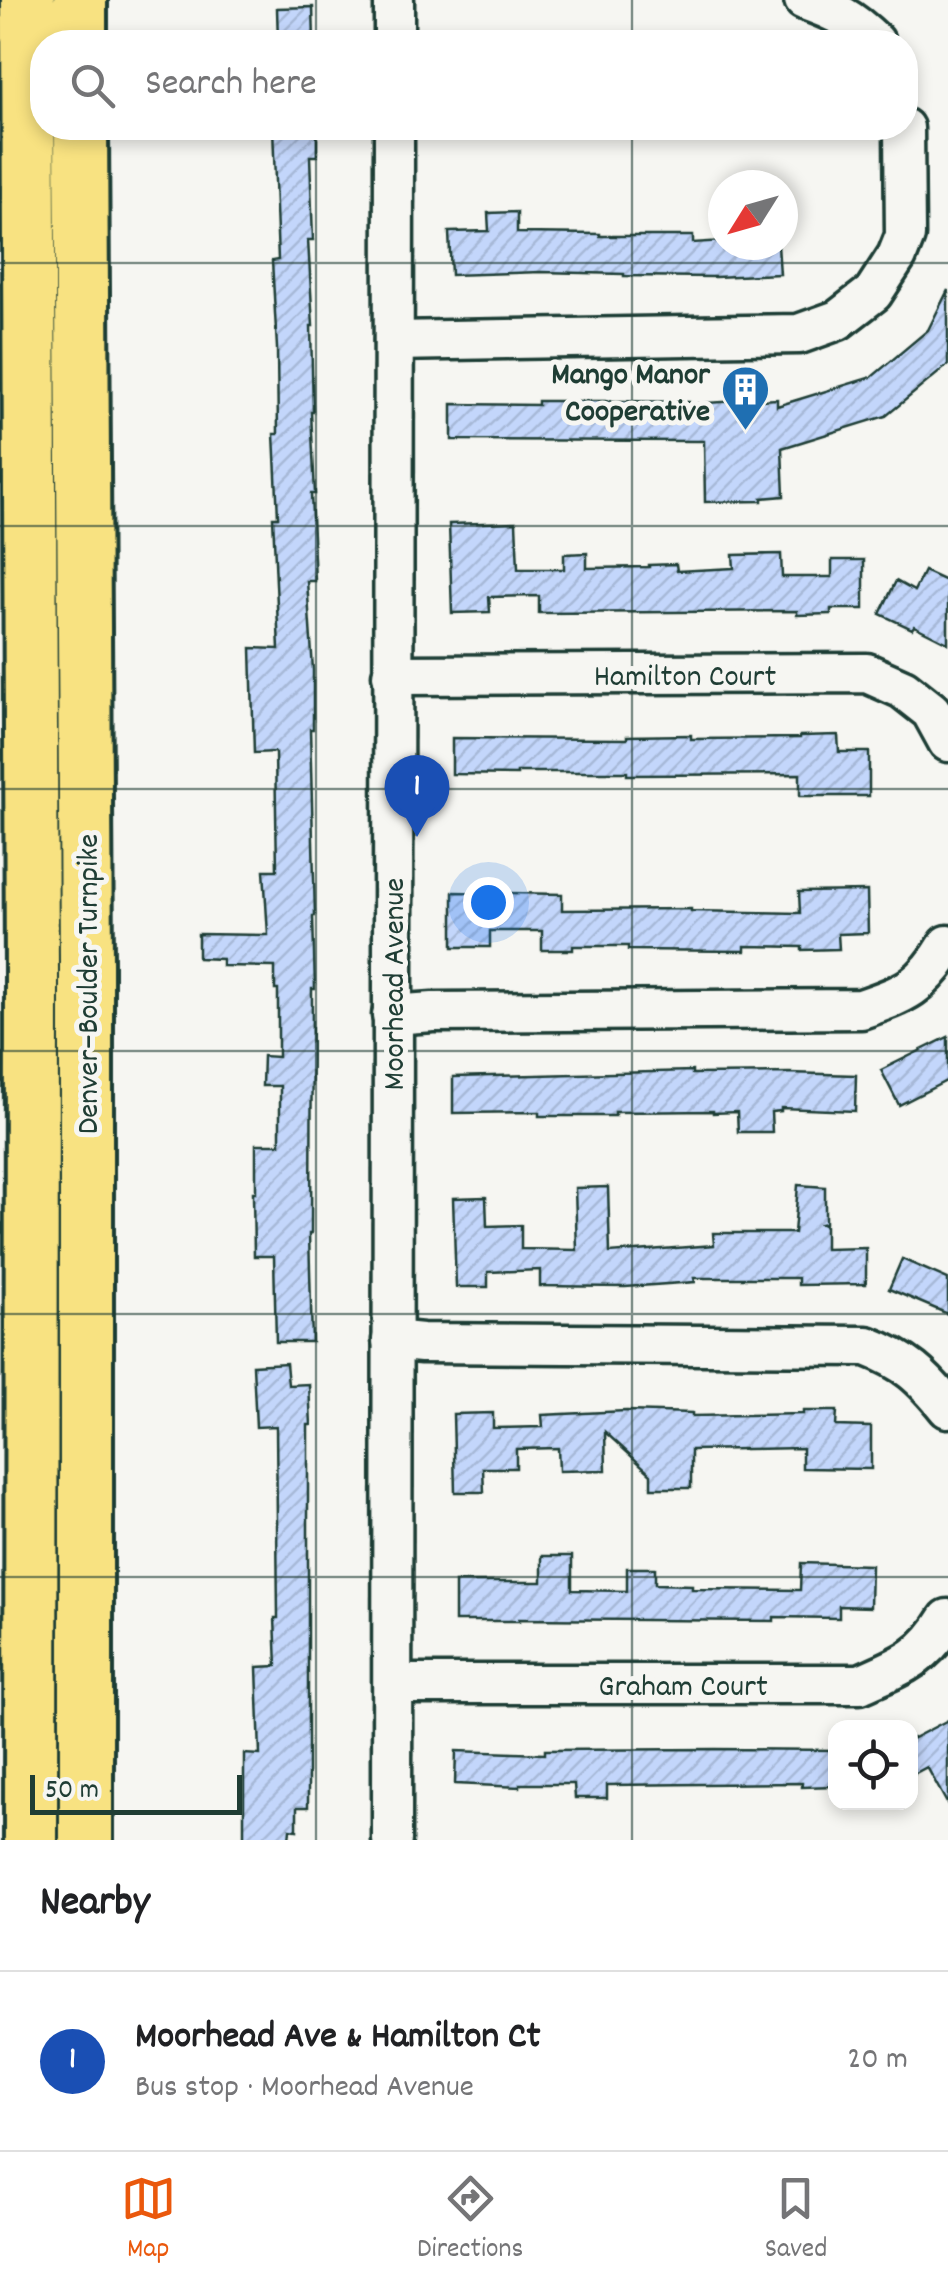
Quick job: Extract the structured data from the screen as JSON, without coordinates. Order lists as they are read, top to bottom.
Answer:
{
  "streets": {
    "highway": ["Denver–Boulder Turnpike"],
    "street": ["Hamilton Court", "Moorhead Avenue", "Graham Court"]
  },
  "crossings": [
    ["Hamilton Court", "Moorhead Avenue"],
    ["Moorhead Avenue", "Graham Court"]
  ],
  "places": {
    "building": ["Mango Manor Cooperative"]
  },
  "scale_bar": "50 m",
  "north": "bottom left",
  "page": {
    "search": "Search here",
    "pins": "1",
    "scale": "50 m",
    "heading": "Nearby",
    "list": [
      {
        "mark": "1",
        "name": "Moorhead Ave & Hamilton Ct",
        "note": "Bus stop · Moorhead Avenue",
        "value": "20 m"
      }
    ],
    "nav": ["Map", "Directions", "Saved"]
  }
}
